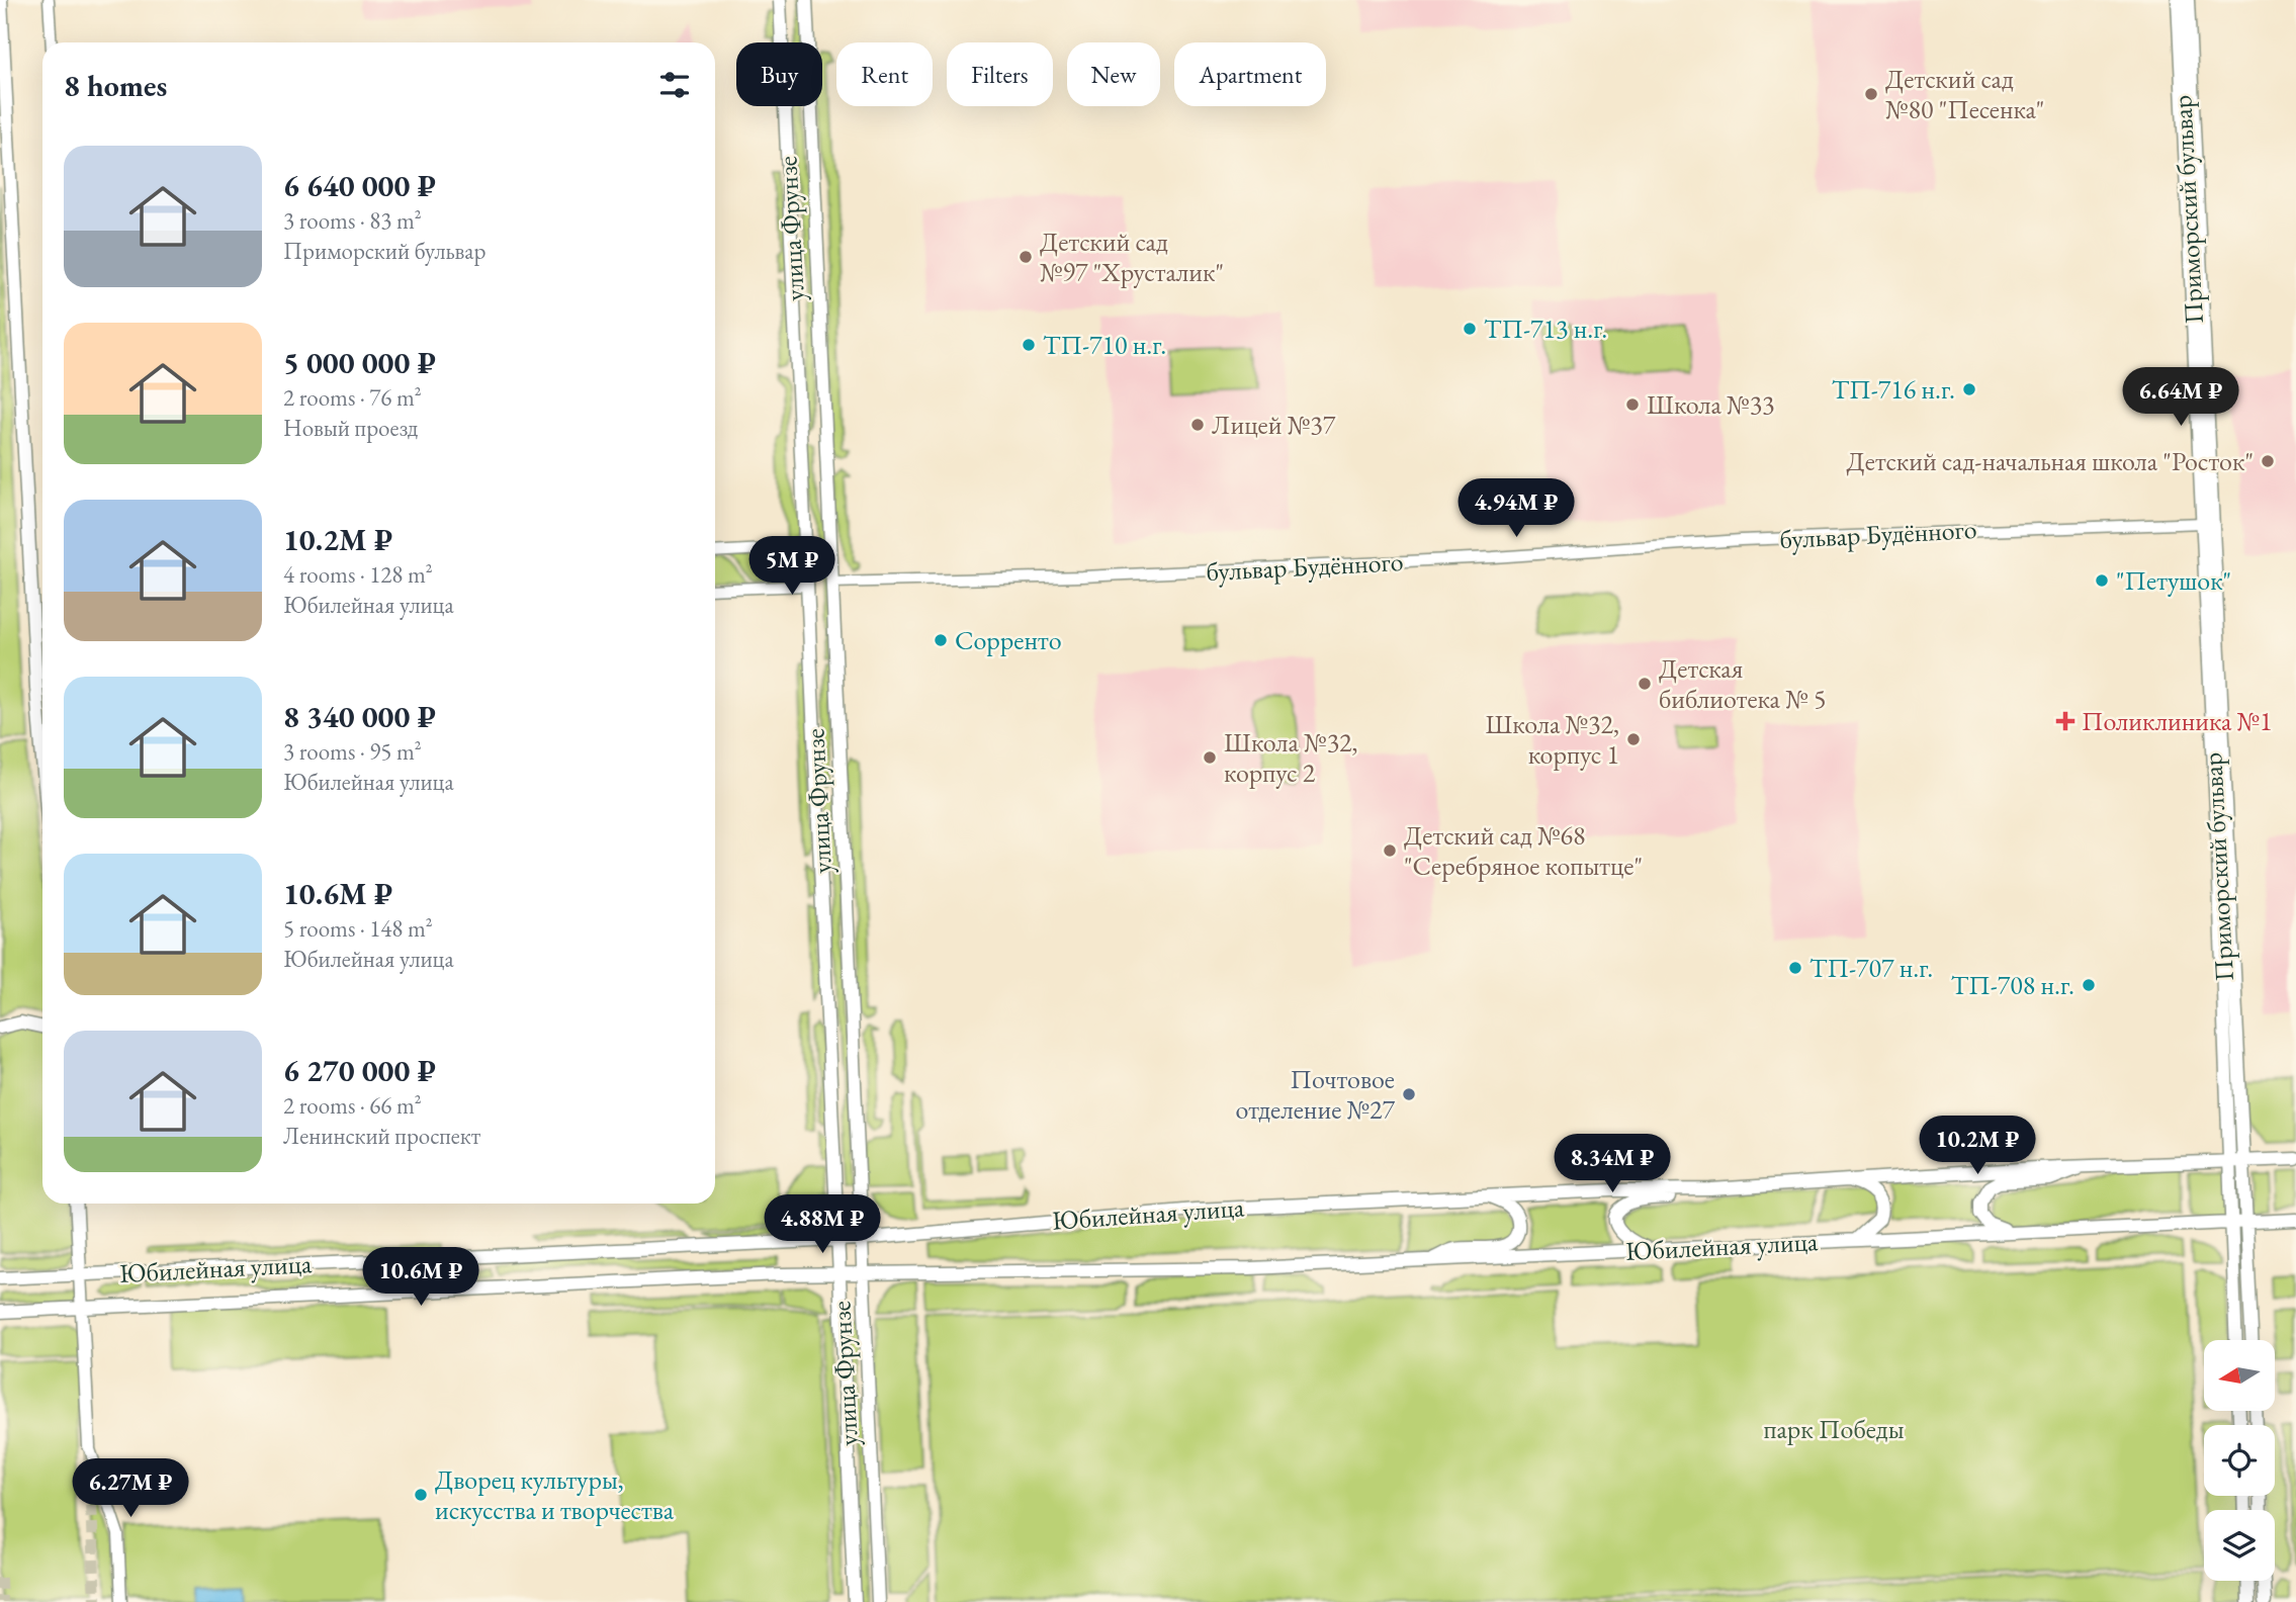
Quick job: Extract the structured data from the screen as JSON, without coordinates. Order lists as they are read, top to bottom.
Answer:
{
  "streets": {
    "main road": ["Приморский бульвар", "улица Фрунзе", "Юбилейная улица"],
    "street": ["бульвар Будённого"]
  },
  "crossings": [
    ["Приморский бульвар", "бульвар Будённого"],
    ["Приморский бульвар", "Юбилейная улица"],
    ["улица Фрунзе", "бульвар Будённого"],
    ["улица Фрунзе", "Юбилейная улица"]
  ],
  "parks": ["парк Победы"],
  "places": {
    "other": [
      "Детский сад №80 \"Песенка\"",
      "Детский сад №97 \"Хрусталик\"",
      "ТП-713 н.г.",
      "ТП-710 н.г.",
      "ТП-716 н.г.",
      "Школа №33",
      "Лицей №37",
      "Детский сад-начальная школа \"Росток\"",
      "\"Петушок\"",
      "Сорренто",
      "Детская библиотека № 5",
      "Школа №32, корпус 1",
      "Школа №32, корпус 2",
      "Детский сад №68 \"Серебряное копытце\"",
      "ТП-707 н.г.",
      "ТП-708 н.г.",
      "Почтовое отделение №27",
      "Дворец культуры, искусства и творчества"
    ],
    "health": ["Поликлиника №1"]
  },
  "north": "left",
  "page": {
    "chip": [
      "Buy",
      "Rent",
      "Filters",
      "New",
      "Apartment"
    ],
    "heading": "8 homes",
    "list": [
      {
        "name": "6 640 000 ₽",
        "note": "3 rooms · 83 m² · Приморский бульвар"
      },
      {
        "name": "5 000 000 ₽",
        "note": "2 rooms · 76 m² · Новый проезд"
      },
      {
        "name": "10.2M ₽",
        "note": "4 rooms · 128 m² · Юбилейная улица"
      },
      {
        "name": "8 340 000 ₽",
        "note": "3 rooms · 95 m² · Юбилейная улица"
      },
      {
        "name": "10.6M ₽",
        "note": "5 rooms · 148 m² · Юбилейная улица"
      },
      {
        "name": "6 270 000 ₽",
        "note": "2 rooms · 66 m² · Ленинский проспект"
      }
    ],
    "price": [
      "6.64M ₽",
      "4.94M ₽",
      "5M ₽",
      "10.2M ₽",
      "8.34M ₽",
      "4.88M ₽",
      "10.6M ₽",
      "6.27M ₽"
    ]
  }
}
